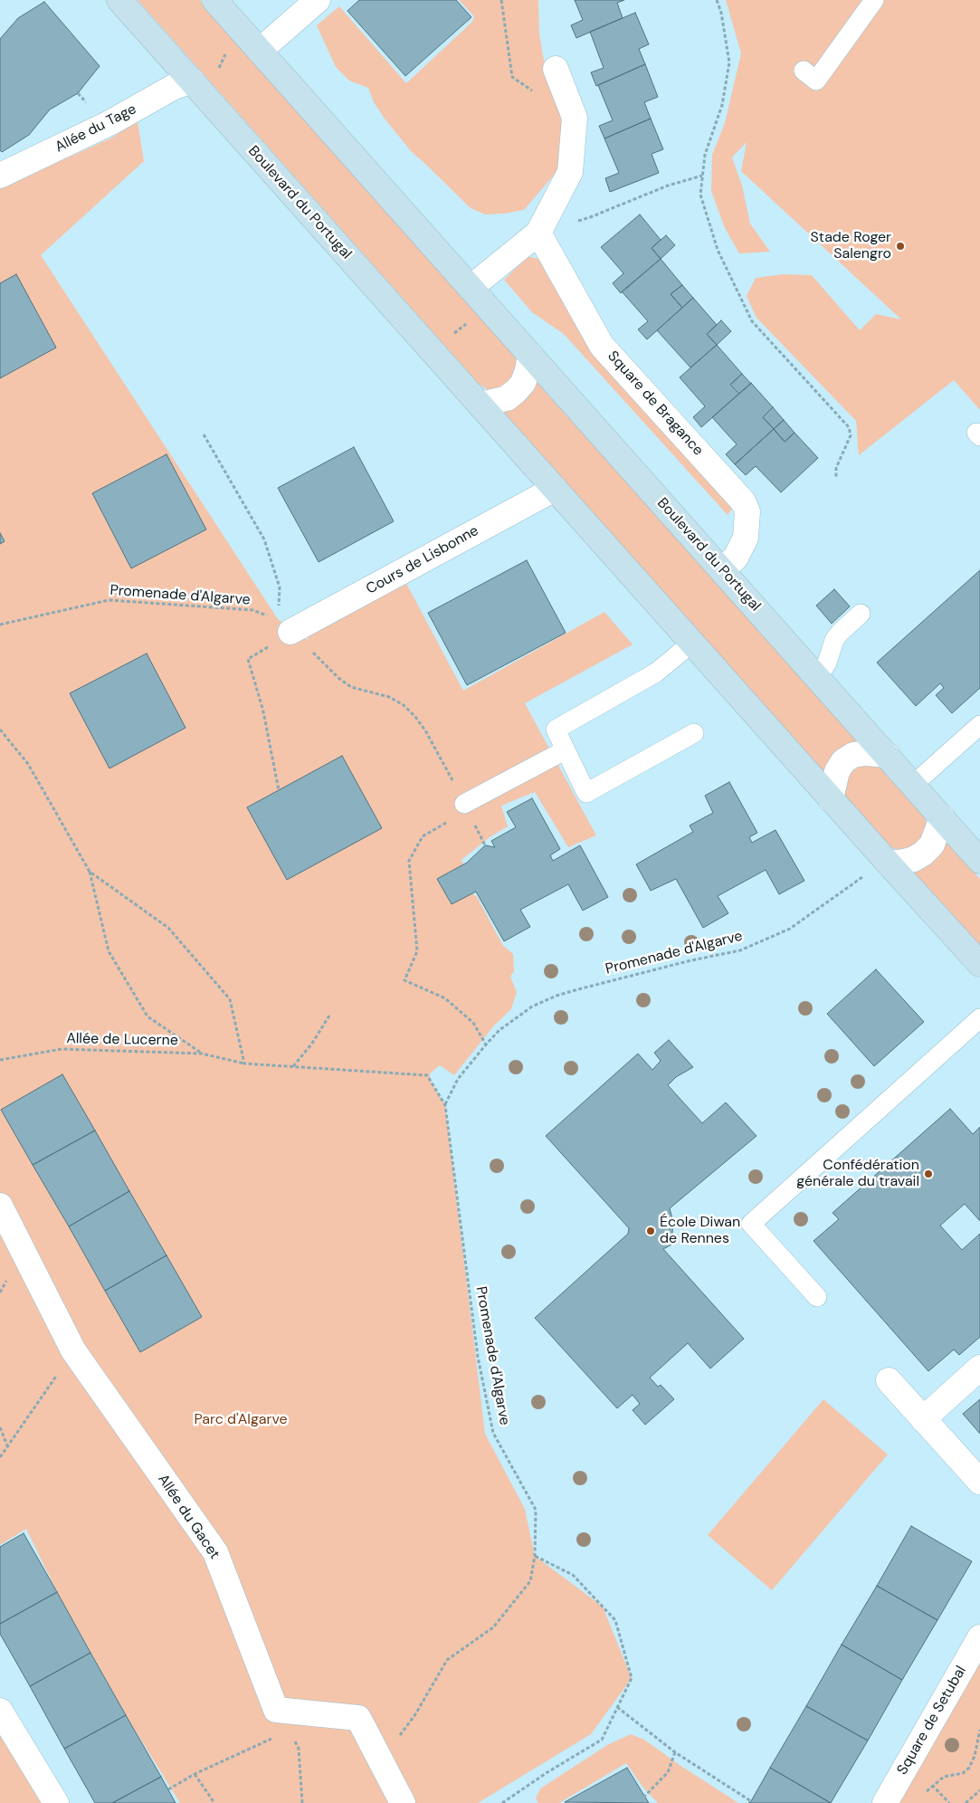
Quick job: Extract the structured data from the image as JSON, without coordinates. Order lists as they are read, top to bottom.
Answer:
{
  "streets": {
    "street": [
      "Allée du Tage",
      "Boulevard du Portugal",
      "Square de Bragance",
      "Cours de Lisbonne",
      "Allée du Gacet",
      "Square de Setubal"
    ],
    "path": ["Promenade d'Algarve", "Allée de Lucerne"]
  },
  "crossings": [
    ["Allée du Tage", "Boulevard du Portugal"],
    ["Boulevard du Portugal", "Square de Bragance"],
    ["Boulevard du Portugal", "Cours de Lisbonne"],
    ["Boulevard du Portugal", "Promenade d'Algarve"],
    ["Cours de Lisbonne", "Promenade d'Algarve"],
    ["Promenade d'Algarve", "Allée de Lucerne"],
    ["Promenade d'Algarve", "Allée du Gacet"]
  ],
  "parks": ["Parc d'Algarve"],
  "places": ["Stade Roger Salengro", "Confédération générale du travail", "École Diwan de Rennes"]
}
